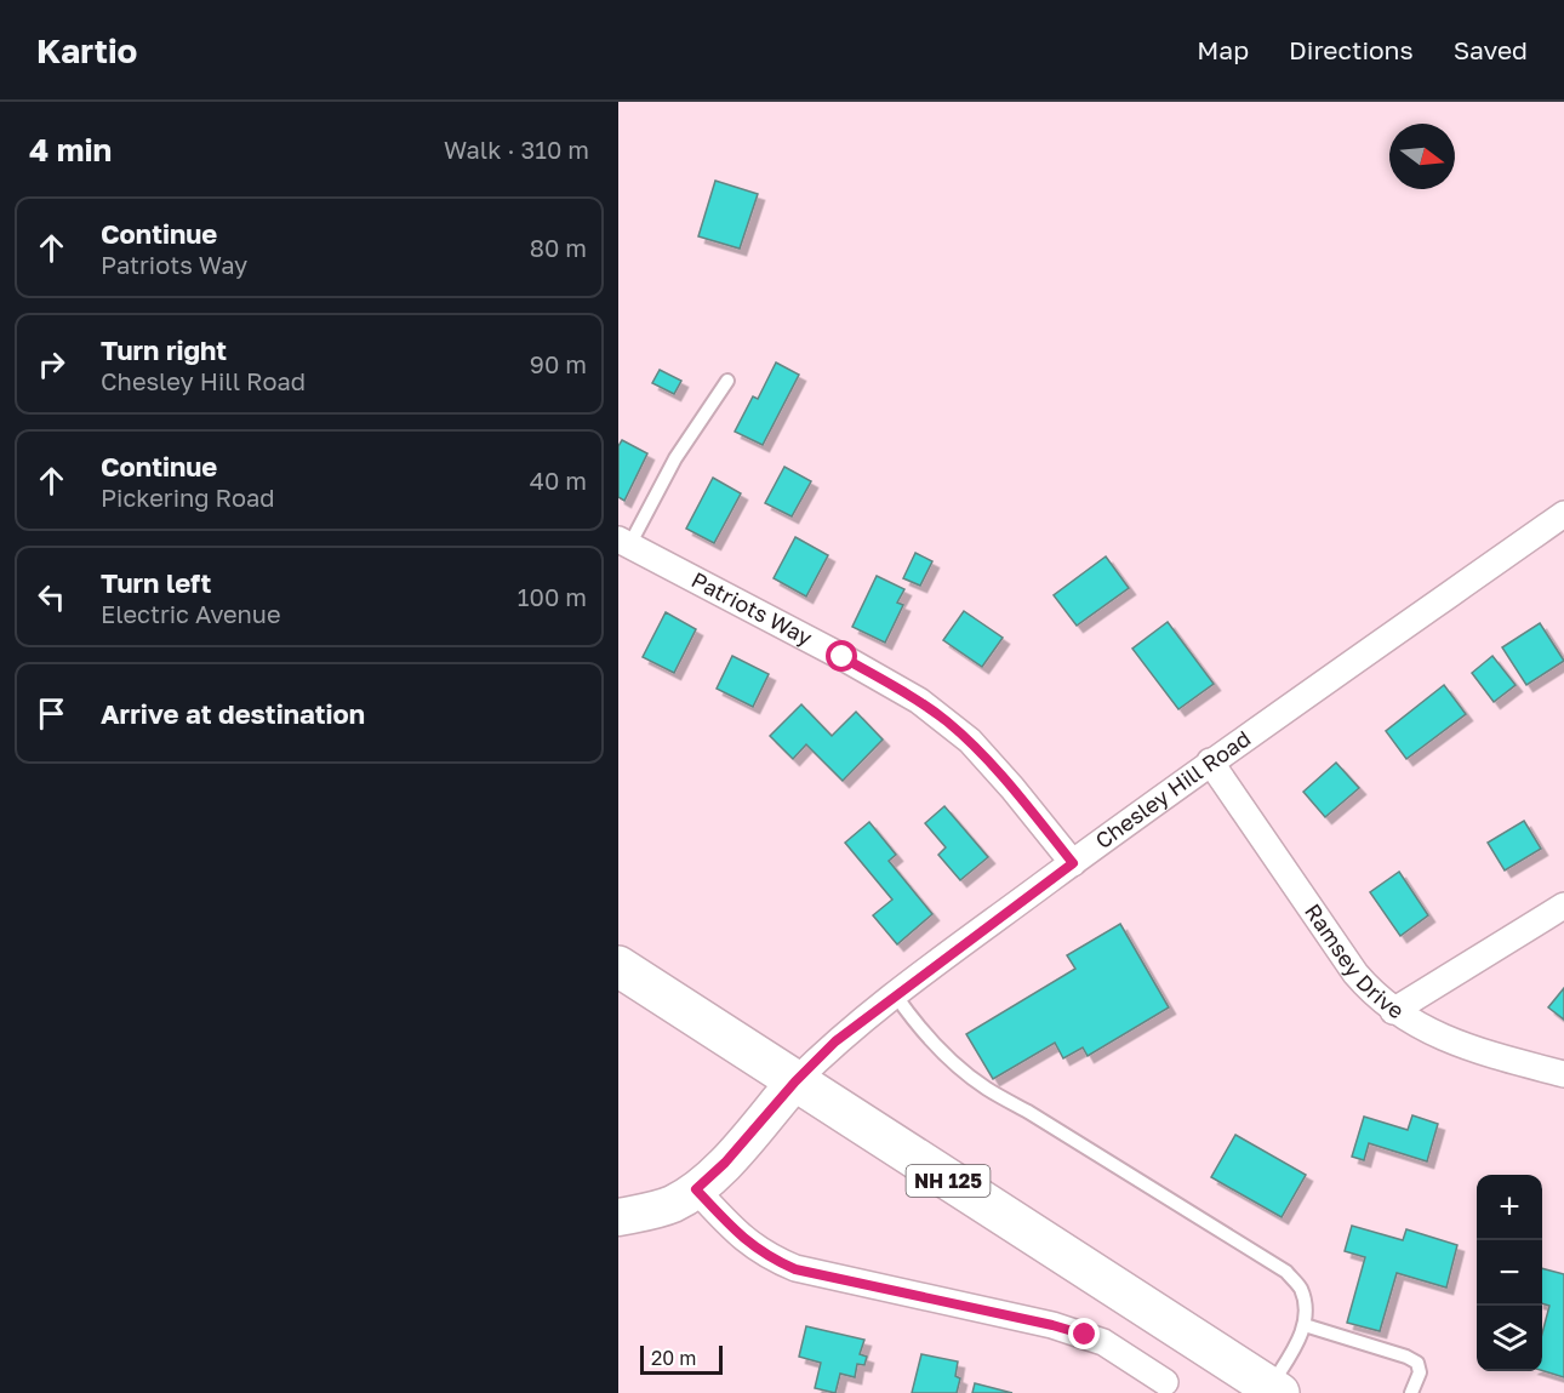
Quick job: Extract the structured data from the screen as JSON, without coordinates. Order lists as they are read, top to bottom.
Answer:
{
  "streets": {
    "highway": ["NH 125"],
    "street": ["Patriots Way", "Chesley Hill Road", "Ramsey Drive"]
  },
  "crossings": [
    ["Patriots Way", "Chesley Hill Road"],
    ["Chesley Hill Road", "Ramsey Drive"],
    ["Chesley Hill Road", "NH 125"]
  ],
  "scale_bar": "20 m",
  "north": "right",
  "page": {
    "header": "Kartio",
    "nav": ["Map", "Directions", "Saved"],
    "heading": ["4 min", "Walk · 310 m"],
    "list": [
      ["Continue", "Patriots Way", "80 m"],
      ["Turn right", "Chesley Hill Road", "90 m"],
      ["Continue", "Pickering Road", "40 m"],
      ["Turn left", "Electric Avenue", "100 m"],
      "Arrive at destination"
    ],
    "map_buttons": ["+", "−"],
    "scale": "20 m"
  }
}
